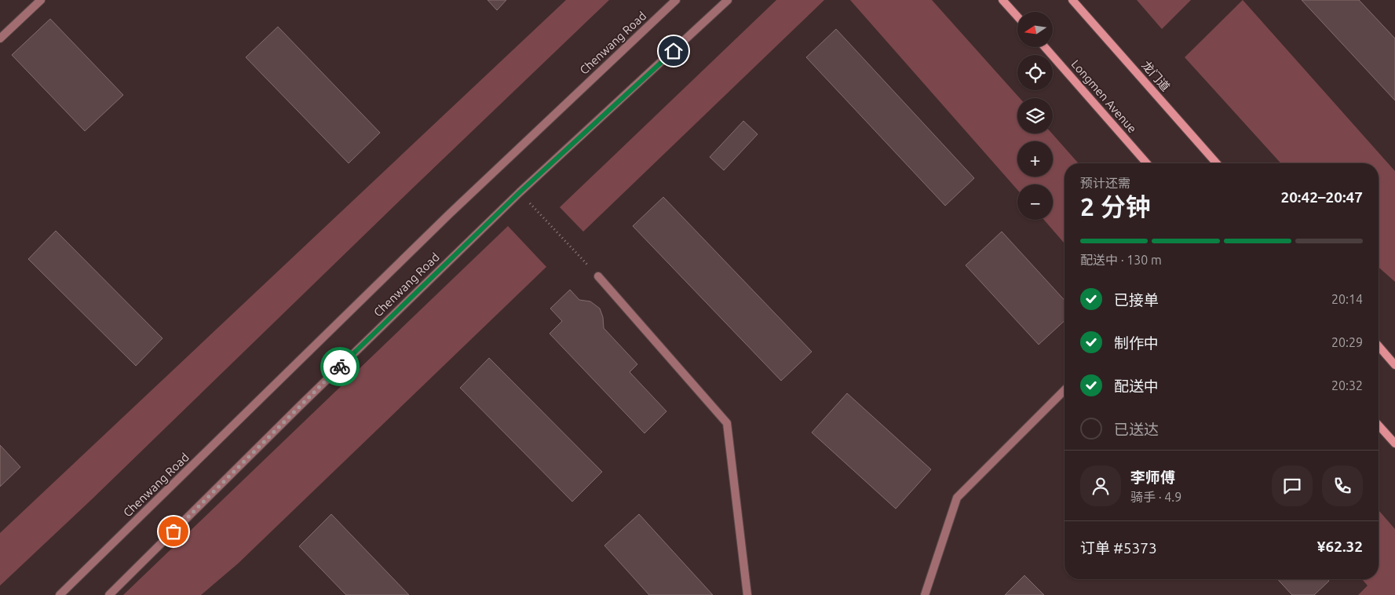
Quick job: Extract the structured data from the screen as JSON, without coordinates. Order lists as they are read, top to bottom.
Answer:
{
  "streets": {
    "main road": ["龙门道", "Longmen Avenue"],
    "street": ["Chenwang Road"]
  },
  "north": "left",
  "page": {
    "map_buttons": ["+", "−"],
    "heading": ["2 分钟", "预计还需", "20:42–20:47"],
    "panel": [
      "李师傅",
      "骑手 · 4.9",
      "订单 #5373",
      "¥62.32"
    ],
    "bar": "配送中 · 130 m",
    "list": [
      ["已接单", "20:14"],
      ["制作中", "20:29"],
      ["配送中", "20:32"],
      "已送达"
    ]
  }
}
